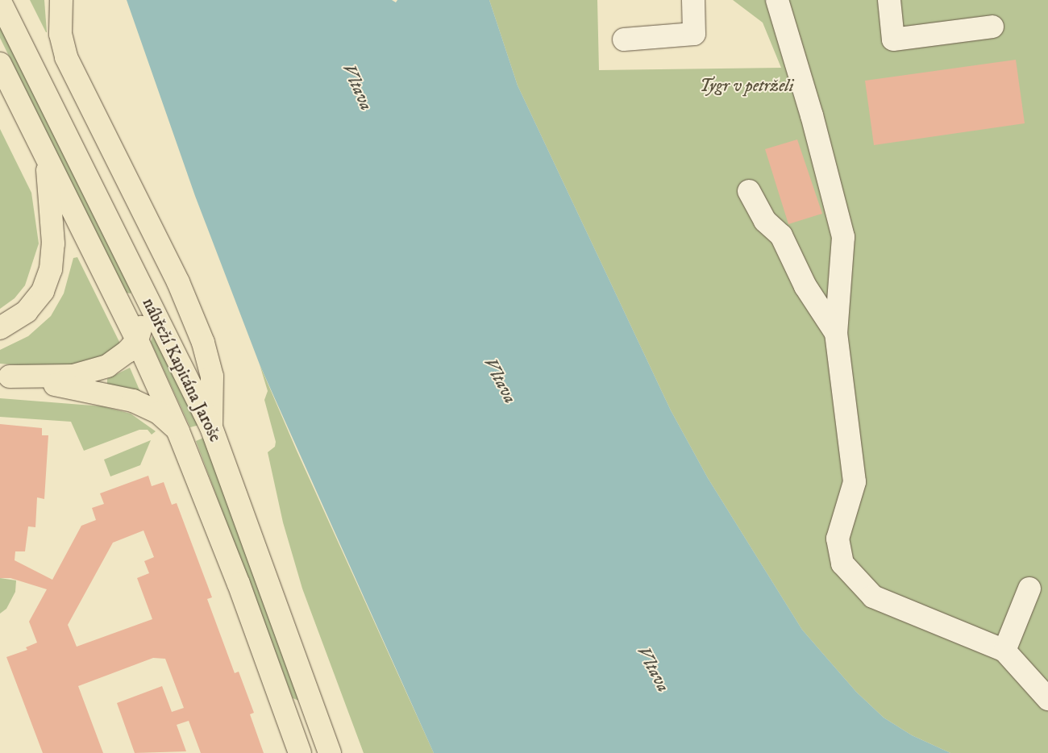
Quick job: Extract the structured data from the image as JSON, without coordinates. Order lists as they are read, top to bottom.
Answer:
{
  "streets": {
    "main road": ["nábřeží Kapitána Jaroše"]
  },
  "water": ["Vltava"],
  "parks": ["Tygr v petrželi"]
}
